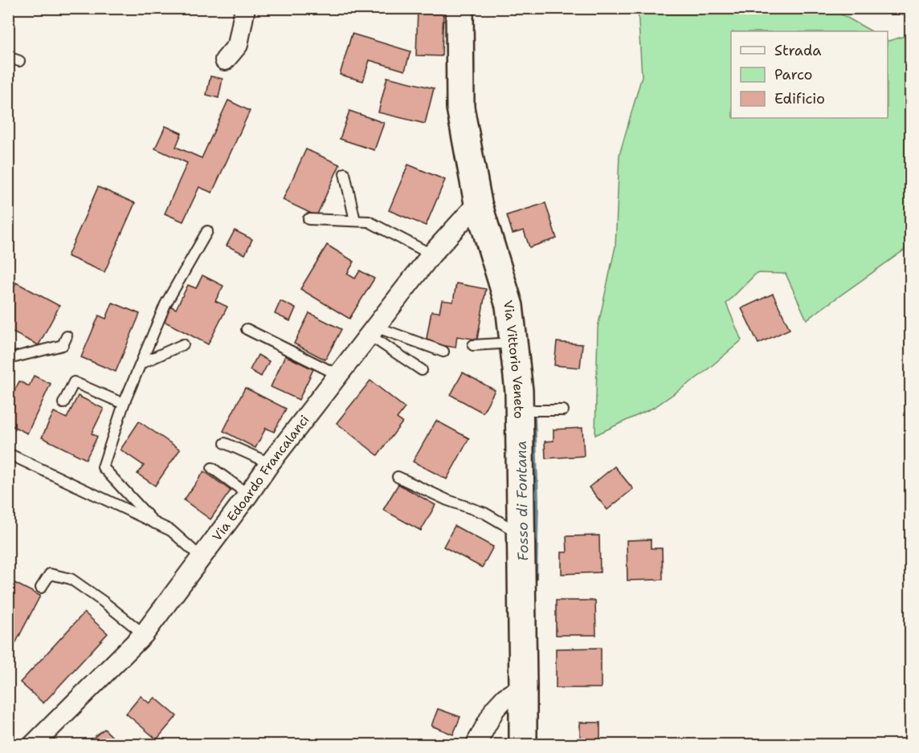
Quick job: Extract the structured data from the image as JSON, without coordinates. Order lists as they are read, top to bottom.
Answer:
{
  "streets": {
    "street": ["Via Vittorio Veneto", "Via Edoardo Francalanci"]
  },
  "crossings": [
    ["Via Vittorio Veneto", "Via Edoardo Francalanci"]
  ],
  "water": ["Fosso di Fontana"],
  "legend": ["Strada", "Parco", "Edificio"]
}
